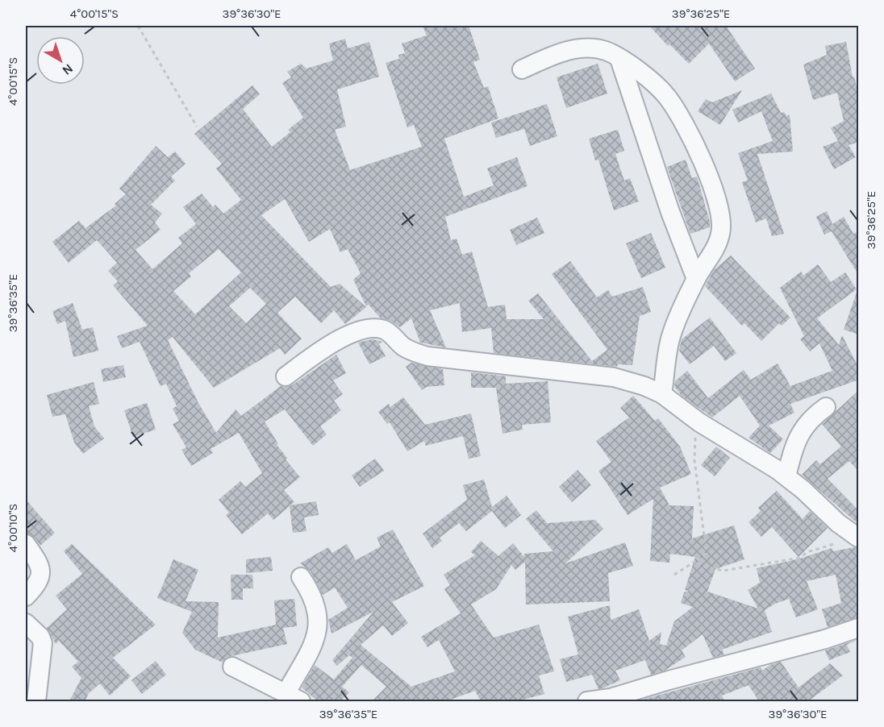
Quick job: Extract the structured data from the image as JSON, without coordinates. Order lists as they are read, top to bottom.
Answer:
{
  "north": "bottom right",
  "coordinates": [
    "4°00'15\"S",
    "39°36'30\"E",
    "39°36'25\"E",
    "39°36'35\"E",
    "4°00'10\"S"
  ]
}
